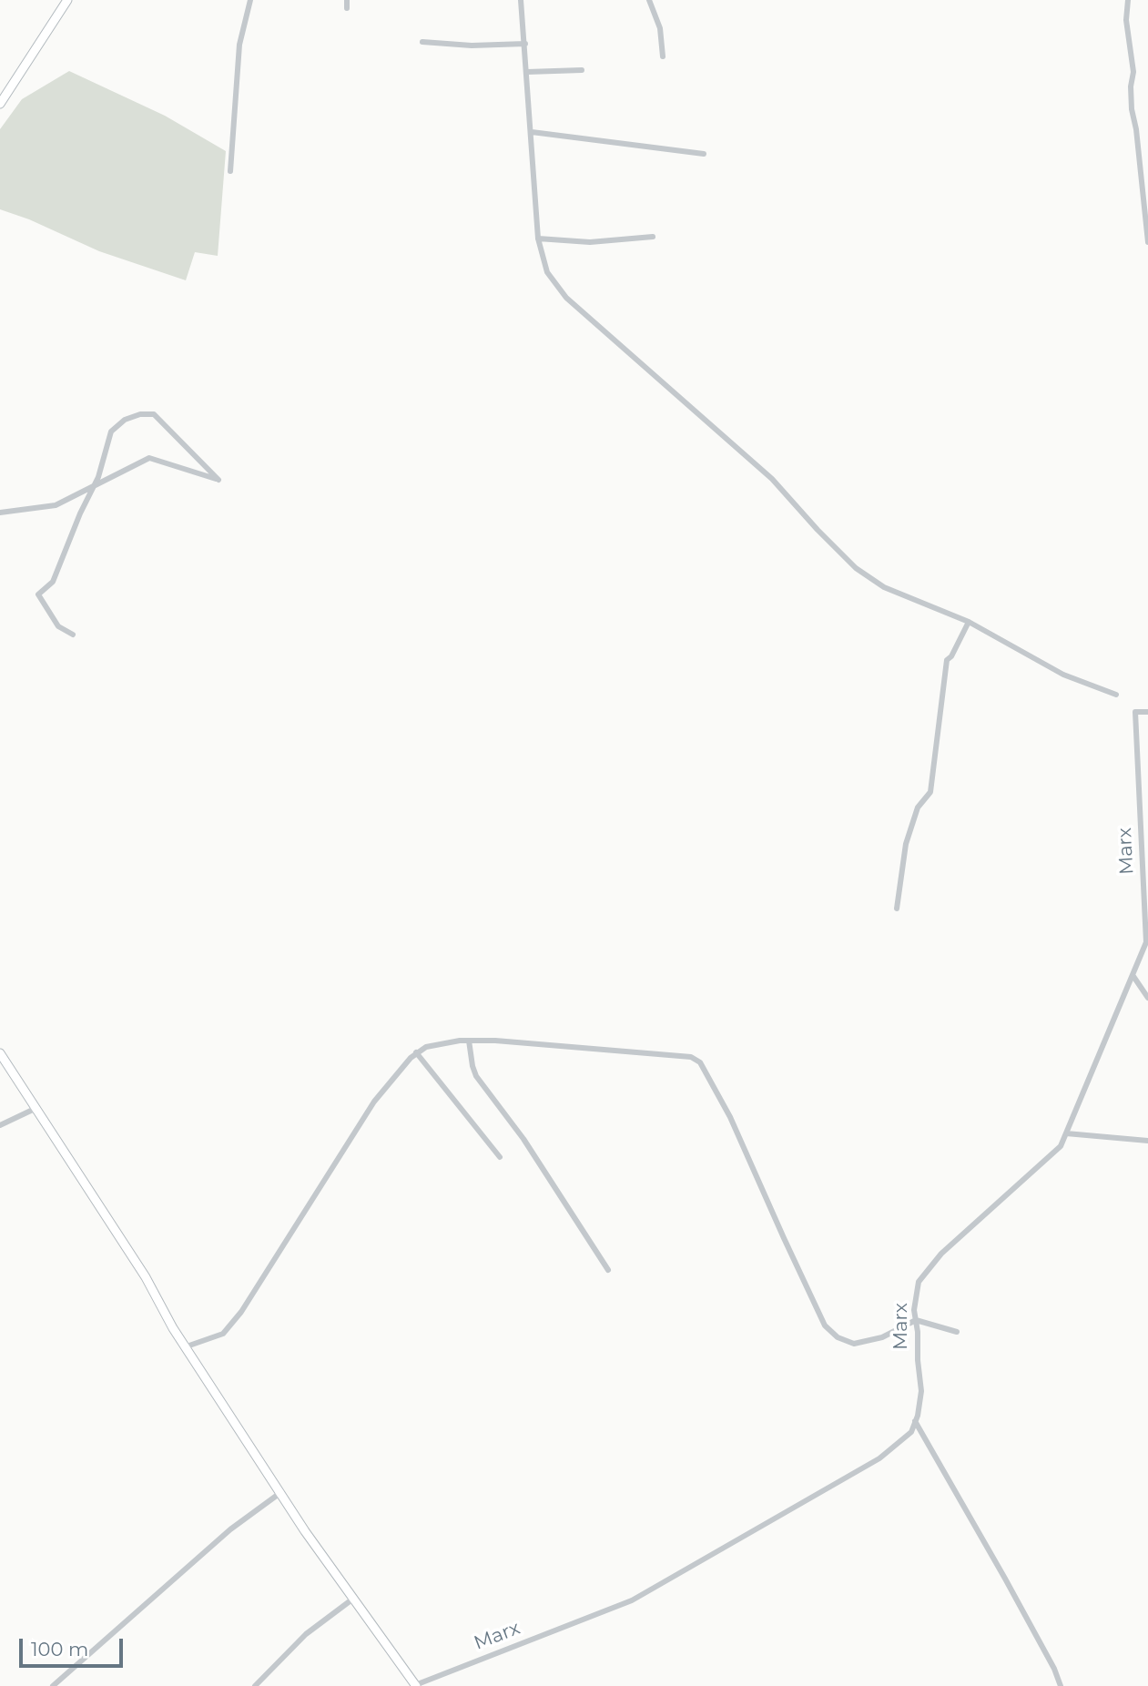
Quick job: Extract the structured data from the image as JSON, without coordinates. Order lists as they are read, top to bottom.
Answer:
{
  "streets": {
    "street": ["Marx"]
  },
  "scale_bar": "100 m"
}
